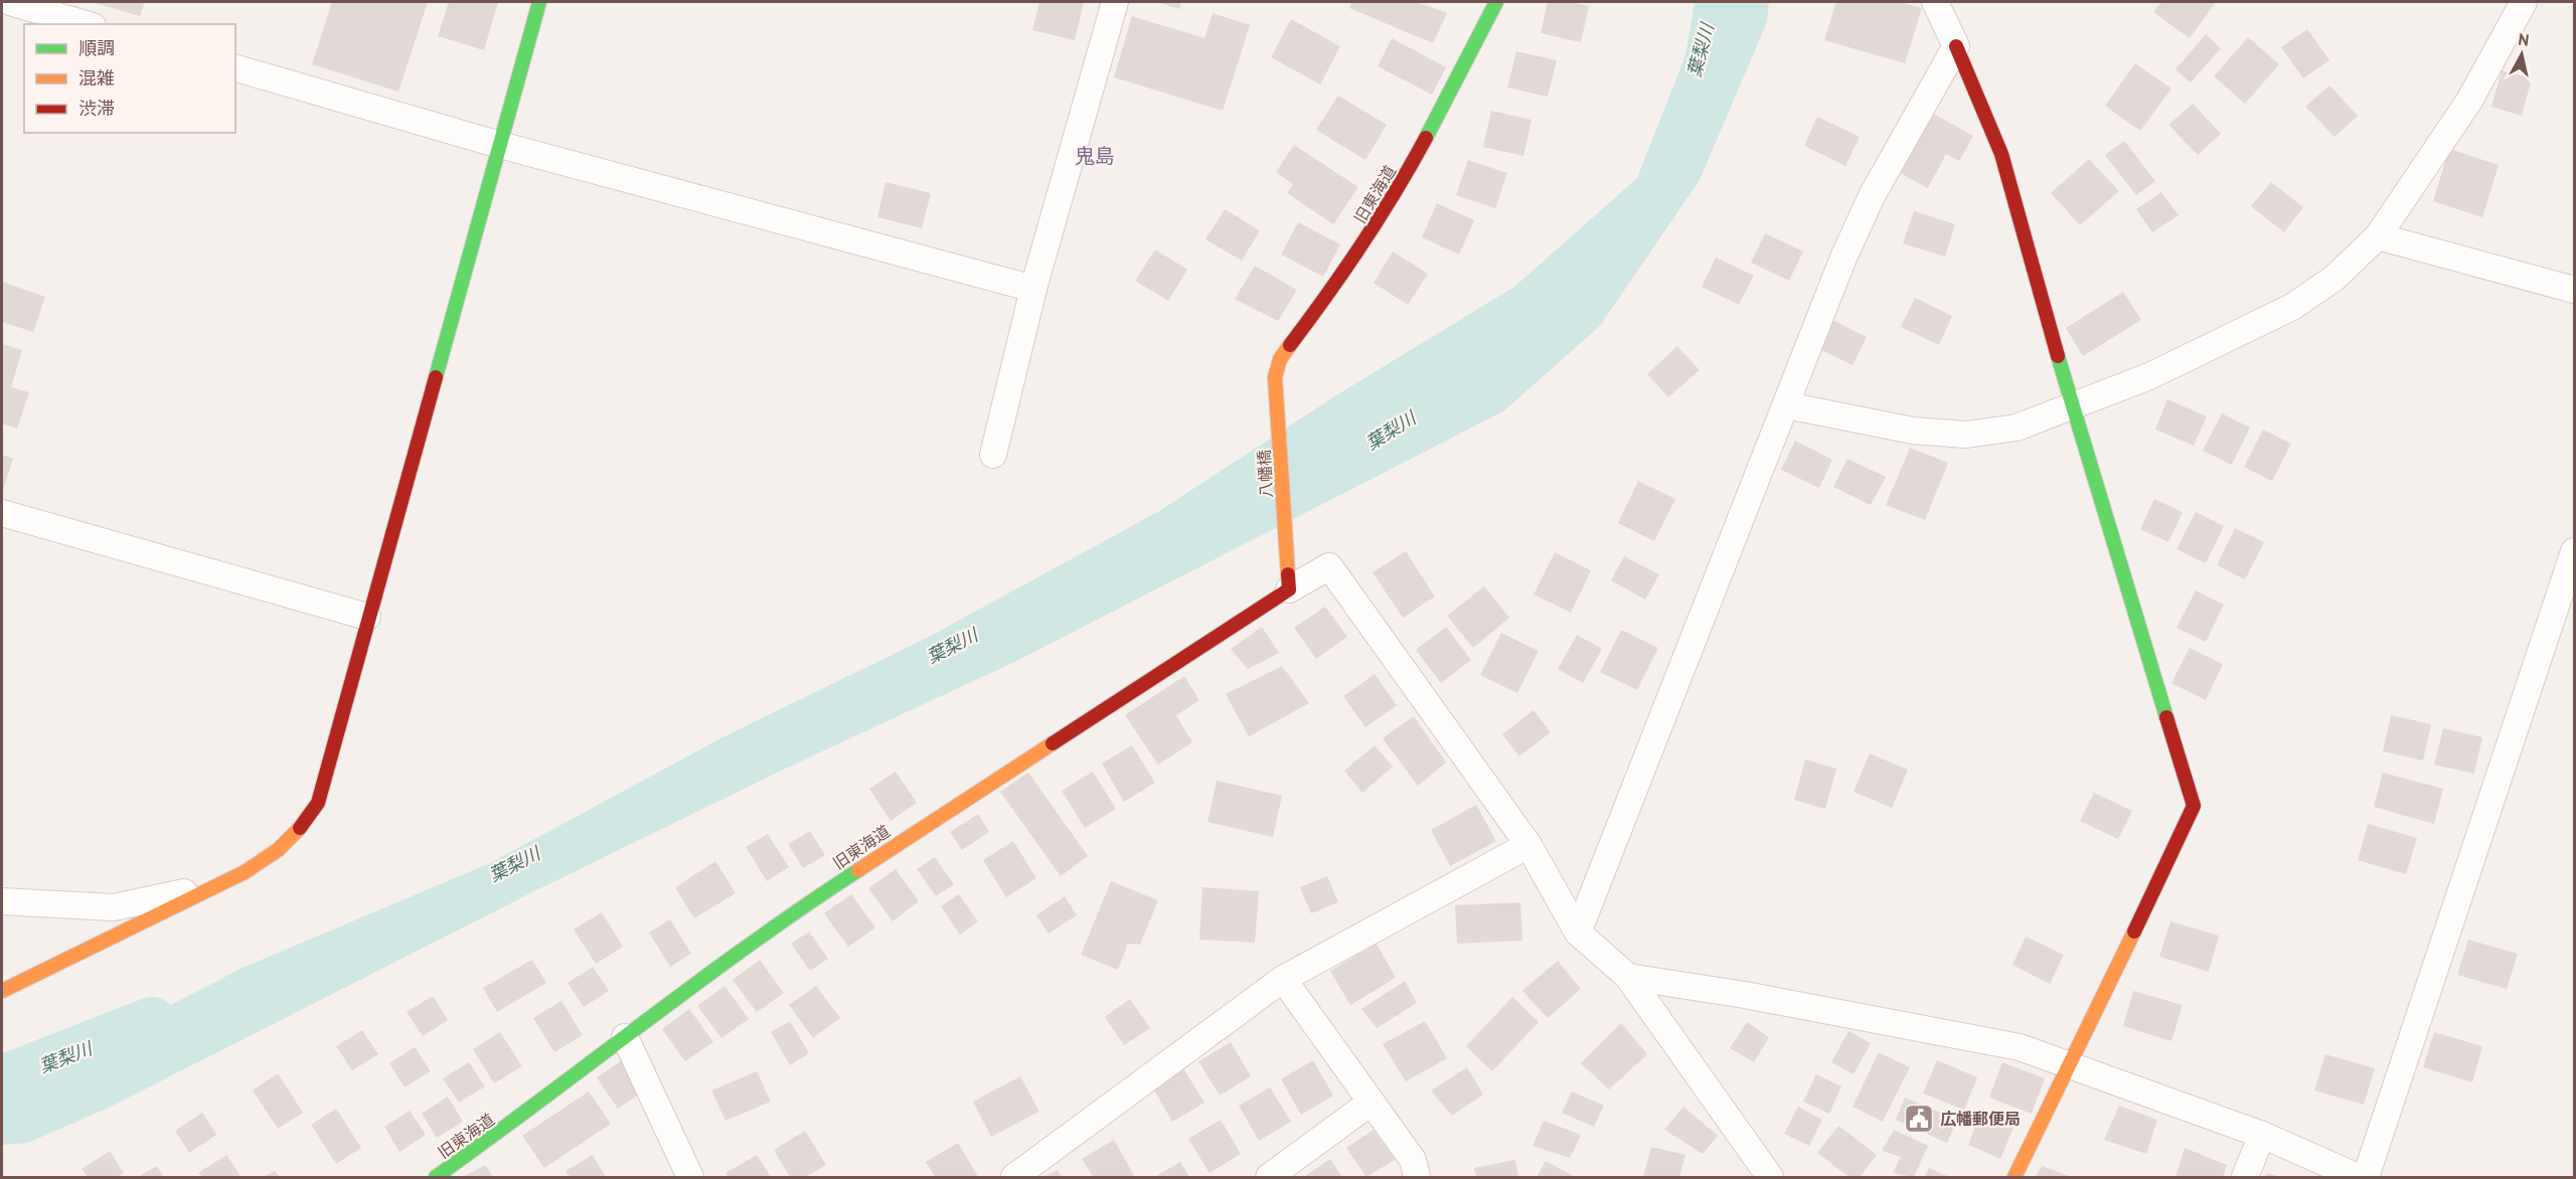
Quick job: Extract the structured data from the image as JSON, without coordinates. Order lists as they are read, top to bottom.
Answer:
{
  "streets": {
    "street": ["旧東海道", "八幡橋"]
  },
  "crossings": [
    ["旧東海道", "八幡橋"]
  ],
  "districts": ["鬼島"],
  "water": ["葉梨川"],
  "places": {
    "public building": ["広幡郵便局"]
  },
  "legend": ["順調", "混雑", "渋滞"],
  "north": "top"
}
